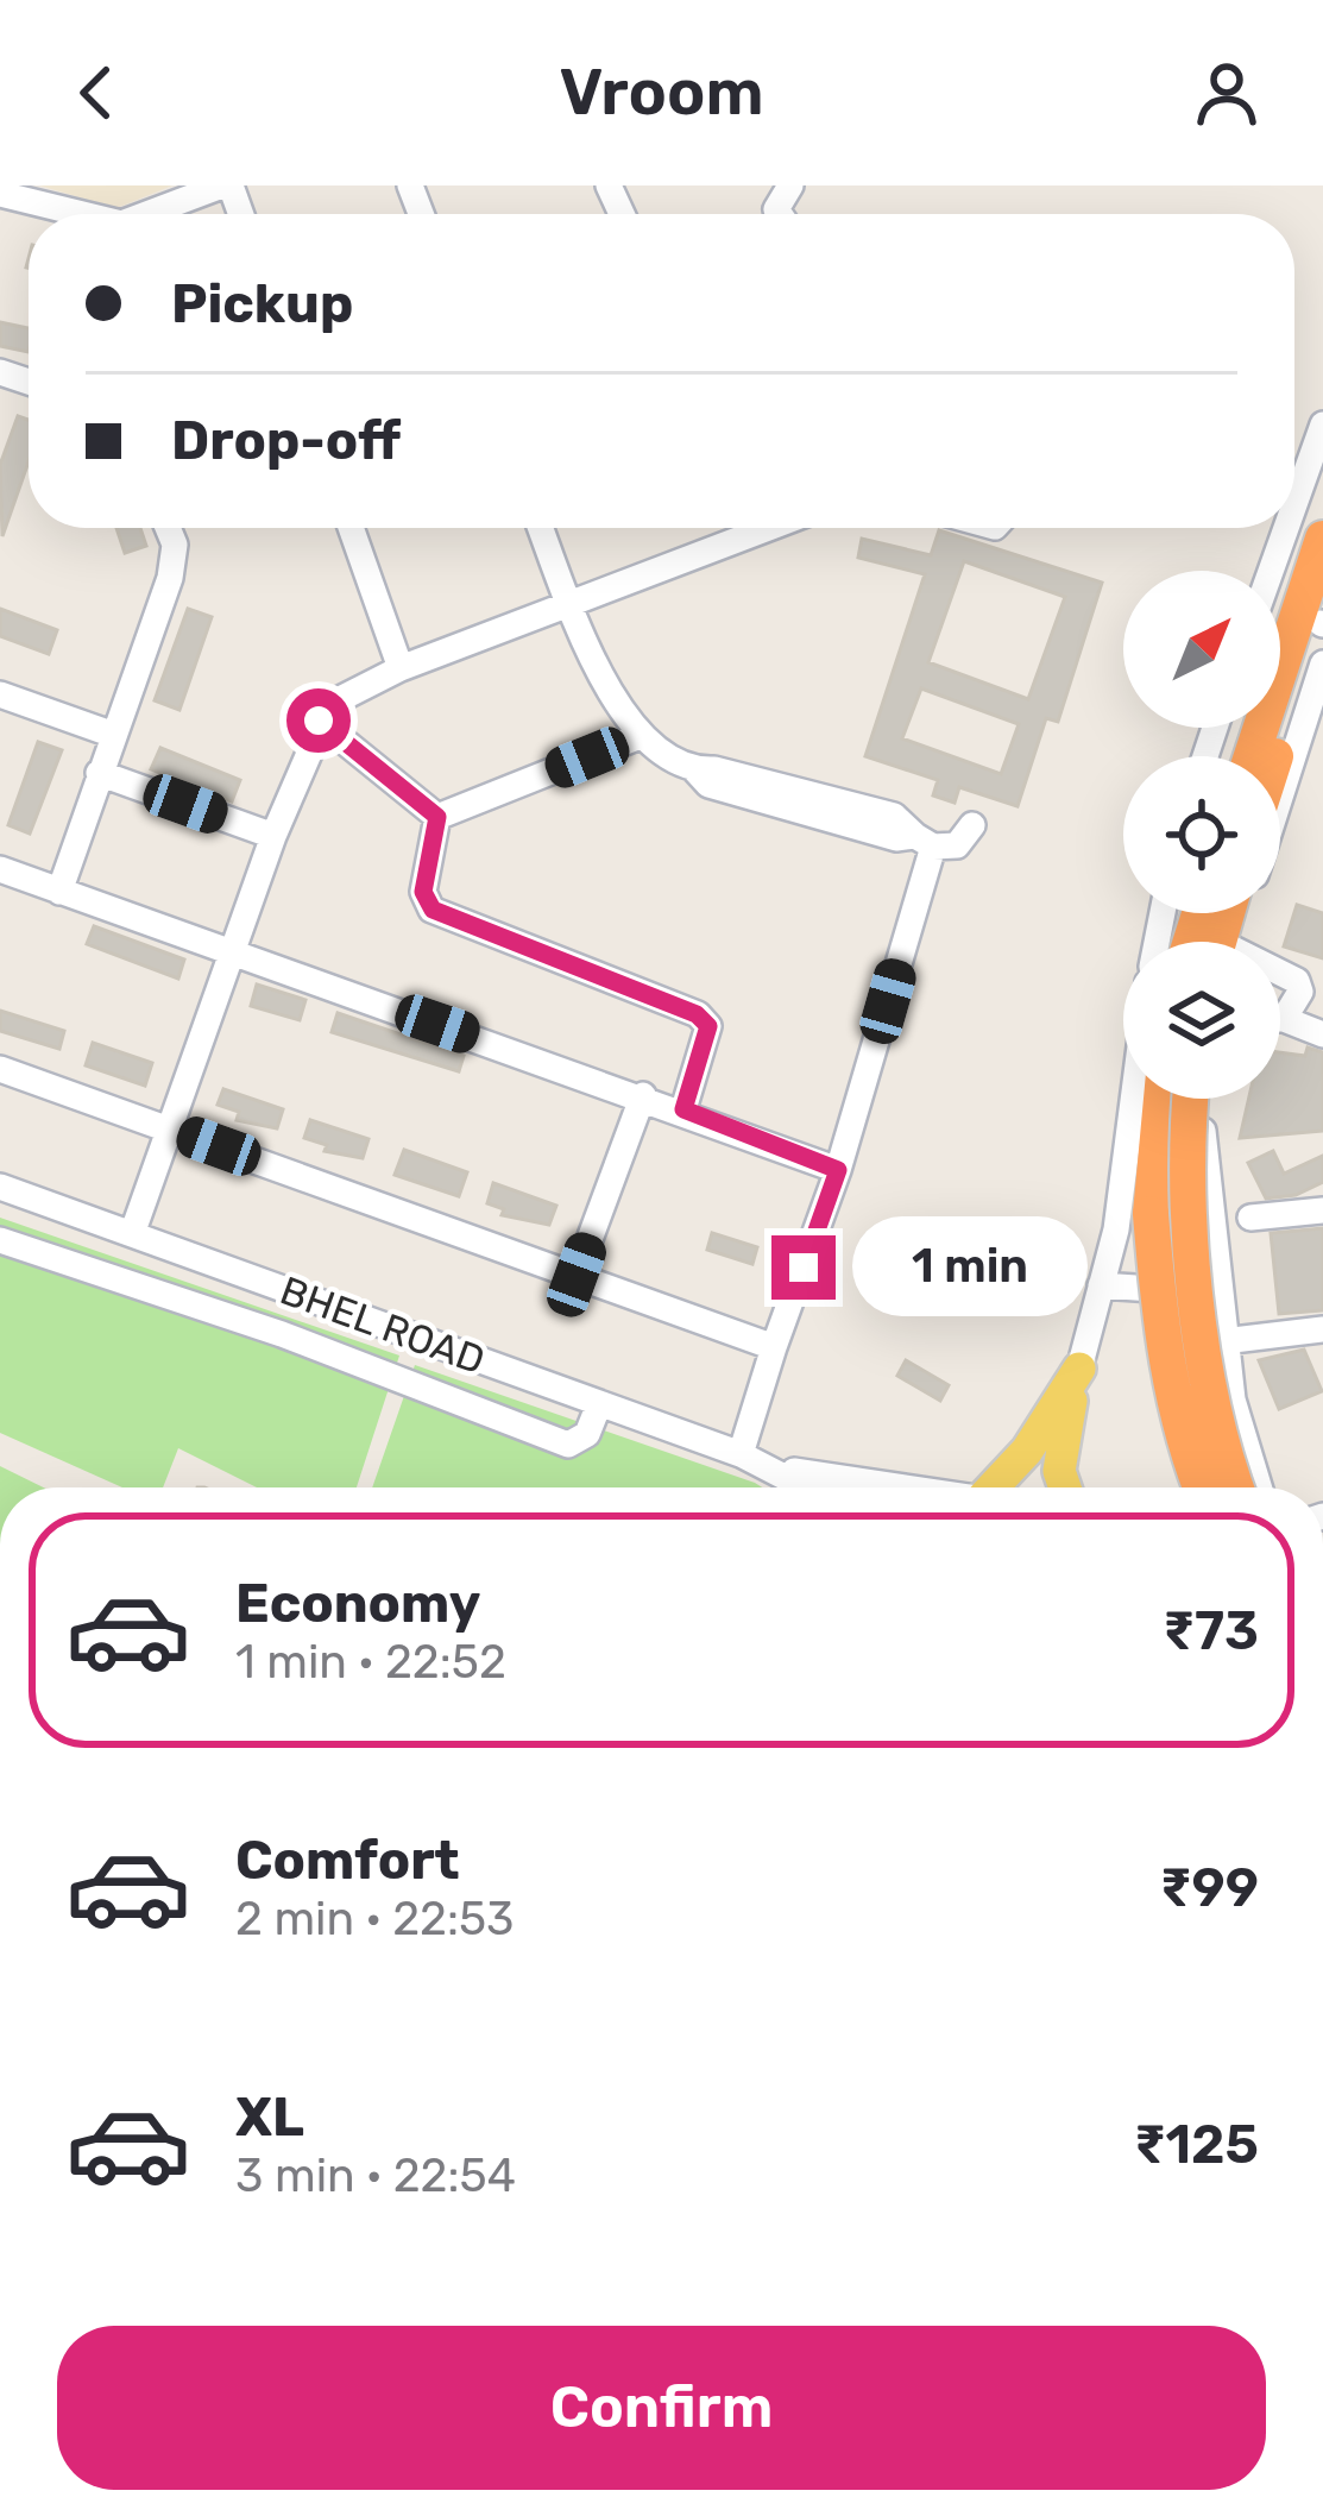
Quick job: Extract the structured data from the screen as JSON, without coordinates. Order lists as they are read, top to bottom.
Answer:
{
  "streets": {
    "street": ["BHEL ROAD"]
  },
  "north": "top right",
  "page": {
    "header": "Vroom",
    "banner": ["Pickup", "Drop-off"],
    "bubble": "1 min",
    "list": [
      {
        "name": "Economy",
        "note": "1 min · 22:52",
        "value": "₹73"
      },
      {
        "name": "Comfort",
        "note": "2 min · 22:53",
        "value": "₹99"
      },
      {
        "name": "XL",
        "note": "3 min · 22:54",
        "value": "₹125"
      }
    ],
    "buttons": "Confirm"
  }
}
